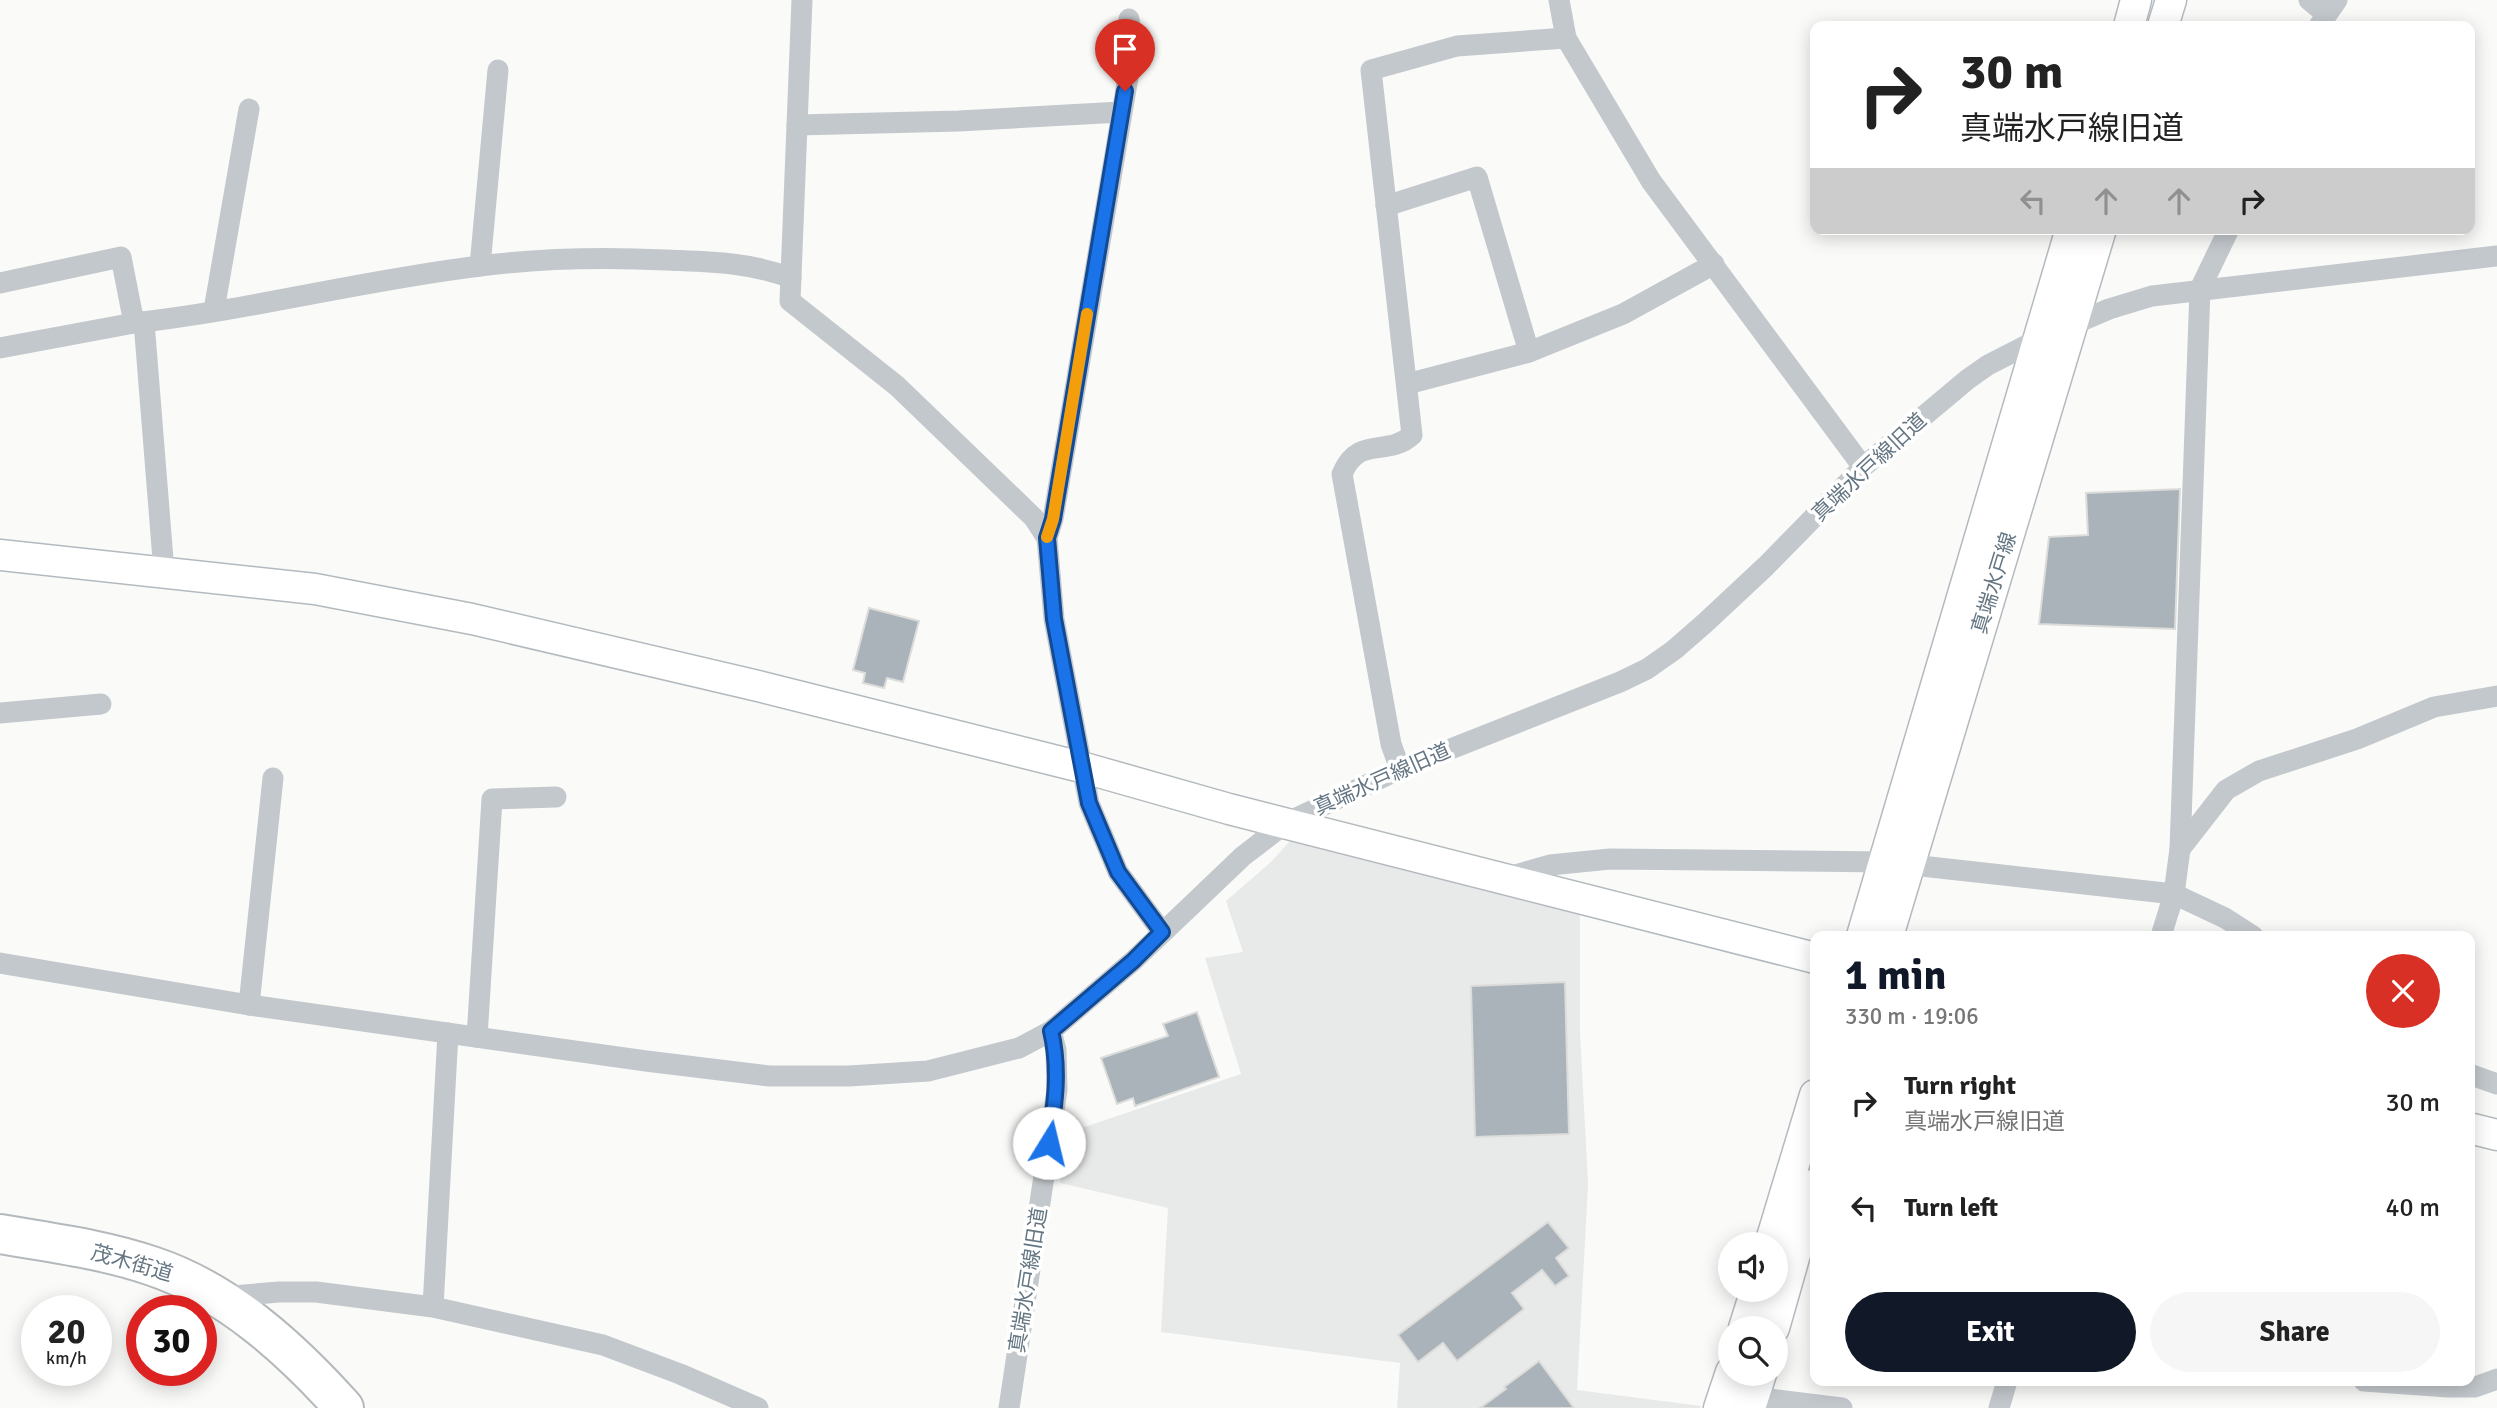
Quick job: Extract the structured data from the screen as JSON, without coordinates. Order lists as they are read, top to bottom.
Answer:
{
  "streets": {
    "highway": ["茂木街道"],
    "main road": ["真端水戸線"],
    "street": ["真端水戸線旧道"]
  },
  "crossings": [
    ["真端水戸線旧道", "真端水戸線"]
  ],
  "page": {
    "turn": ["30 m", "真端水戸線旧道"],
    "heading": ["1 min", "330 m · 19:06"],
    "list": [
      {
        "name": "Turn right",
        "note": "真端水戸線旧道",
        "value": "30 m"
      },
      {
        "name": "Turn left",
        "value": "40 m"
      }
    ],
    "buttons": ["Exit", "Share"],
    "speed": "20 km/h",
    "limit": "30"
  }
}
